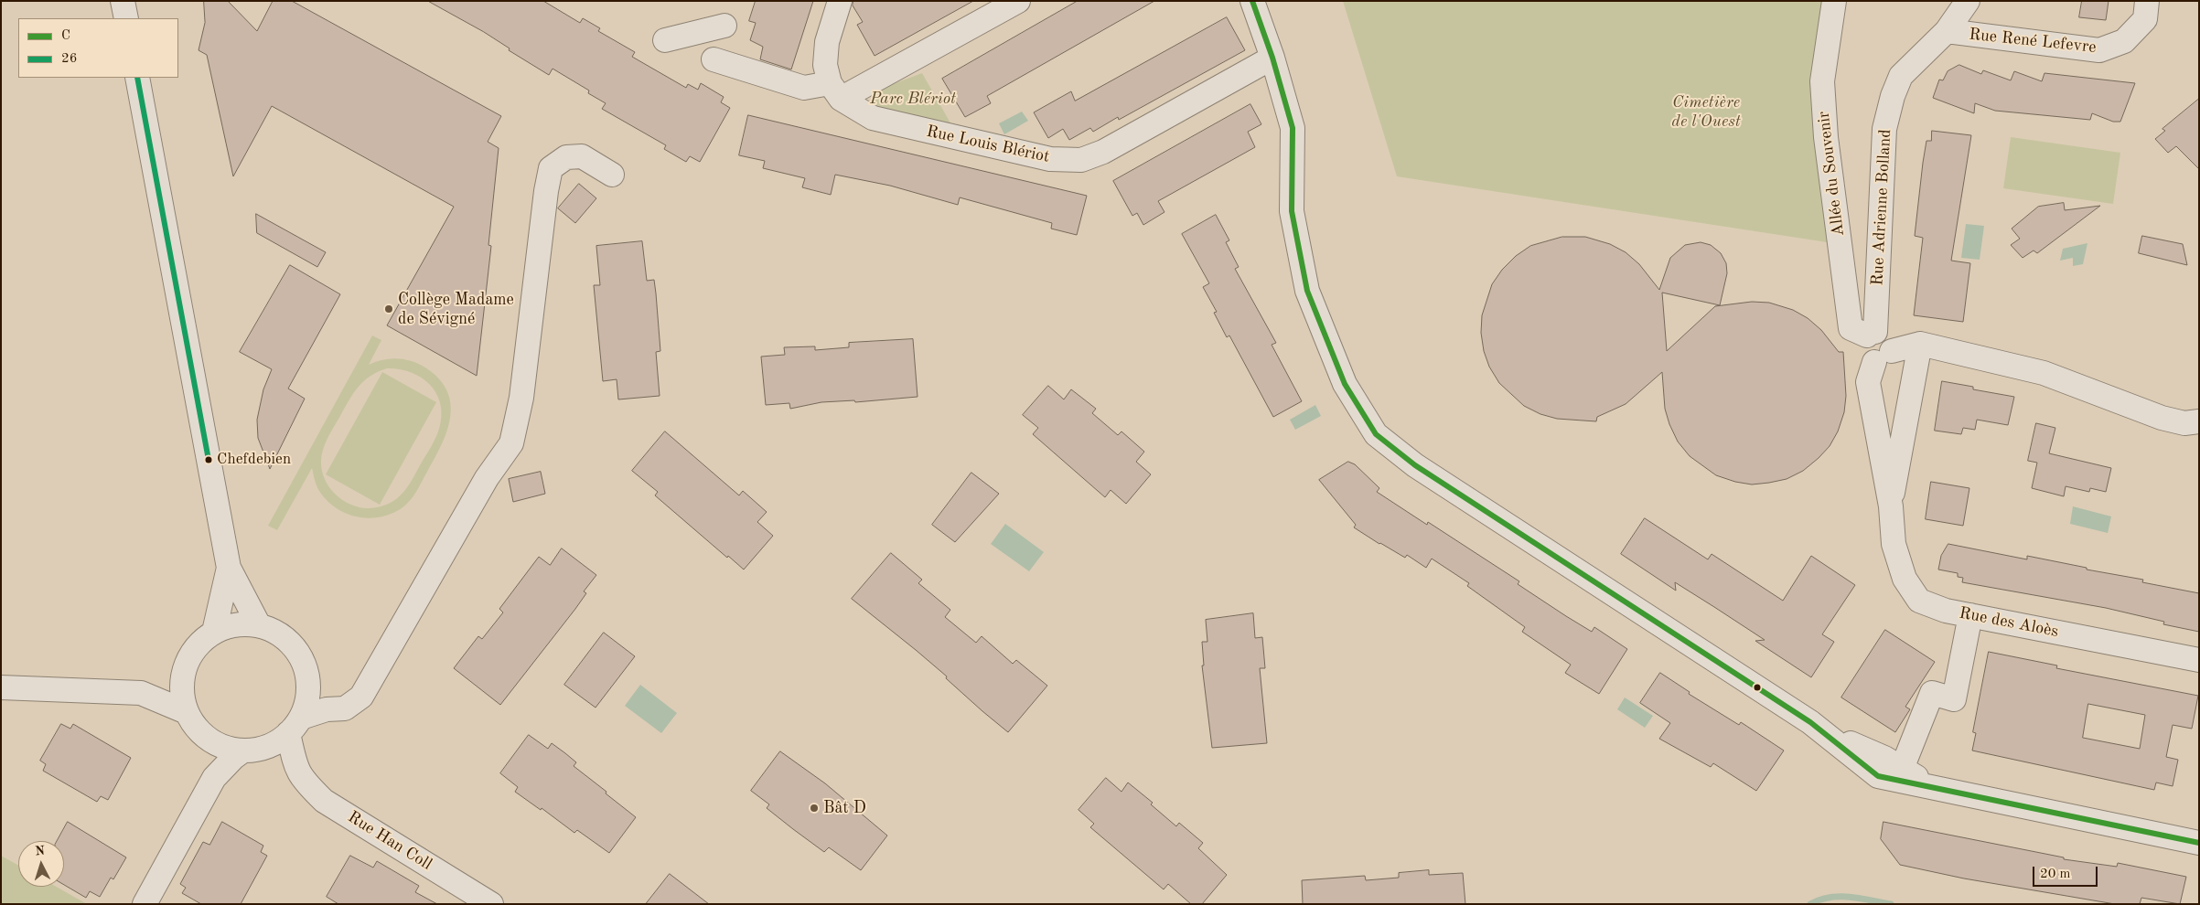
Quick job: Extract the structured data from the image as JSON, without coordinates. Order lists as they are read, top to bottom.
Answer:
{
  "streets": {
    "street": [
      "Rue René Lefevre",
      "Rue Louis Blériot",
      "Allée du Souvenir",
      "Rue Adrienne Bolland",
      "Rue des Aloès",
      "Rue Han Coll"
    ]
  },
  "crossings": [
    ["Rue René Lefevre", "Rue Adrienne Bolland"],
    ["Allée du Souvenir", "Rue Adrienne Bolland"],
    ["Rue Adrienne Bolland", "Rue des Aloès"]
  ],
  "parks": ["Parc Blériot", "Cimetière de l'Ouest"],
  "places": ["Collège Madame de Sévigné", "Chefdebien", "Bât D"],
  "lines": ["transit line C", "transit line 26"],
  "legend": ["C", "26"],
  "scale_bar": "20 m",
  "north": "top"
}
